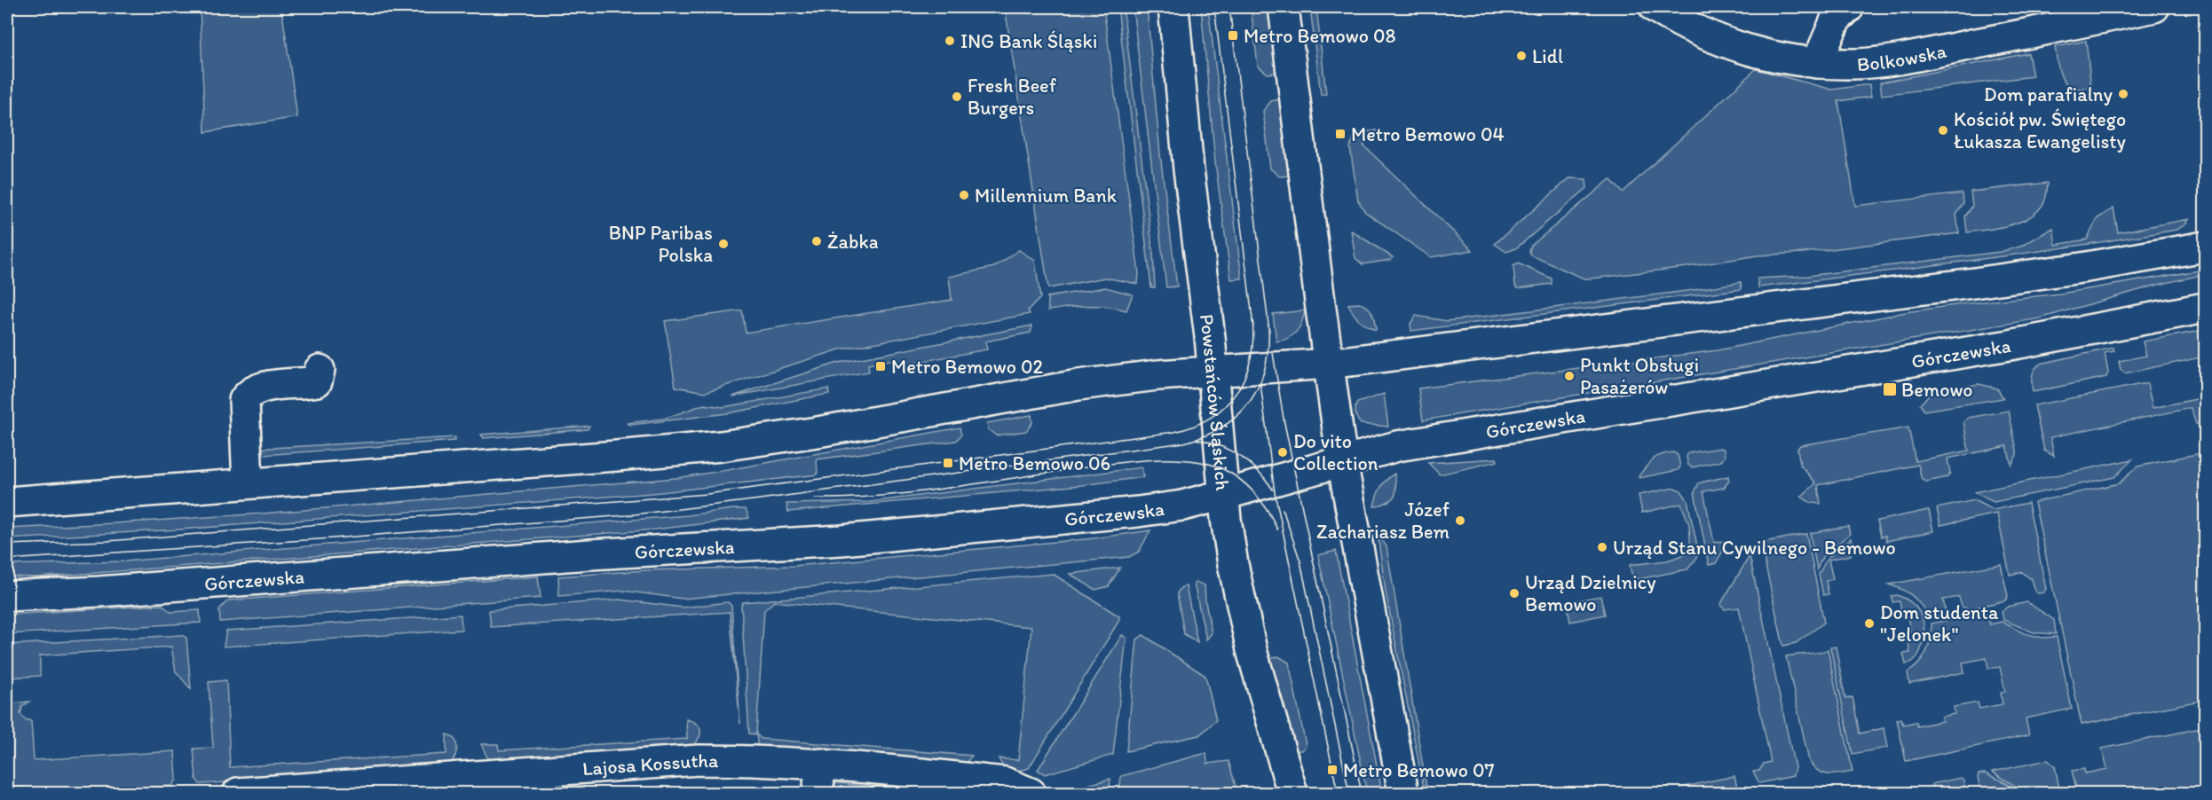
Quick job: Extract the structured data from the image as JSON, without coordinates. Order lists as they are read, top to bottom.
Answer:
{
  "streets": {
    "main road": [
      "Bolkowska",
      "Górczewska",
      "Powstańców Śląskich",
      "Lajosa Kossutha"
    ]
  },
  "crossings": [
    ["Górczewska", "Powstańców Śląskich"]
  ],
  "places": {
    "transit": [
      "Metro Bemowo 08",
      "Metro Bemowo 04",
      "Metro Bemowo 02",
      "Bemowo",
      "Metro Bemowo 06",
      "Metro Bemowo 07"
    ],
    "other": [
      "ING Bank Śląski",
      "Lidl",
      "Dom parafialny",
      "Fresh Beef Burgers",
      "Kościół pw. Świętego Łukasza Ewangelisty",
      "Millennium Bank",
      "Żabka",
      "BNP Paribas Polska",
      "Punkt Obsługi Pasażerów",
      "Do vito Collection",
      "Józef Zachariasz Bem",
      "Urząd Stanu Cywilnego - Bemowo",
      "Urząd Dzielnicy Bemowo",
      "Dom studenta \"Jelonek\""
    ]
  }
}
